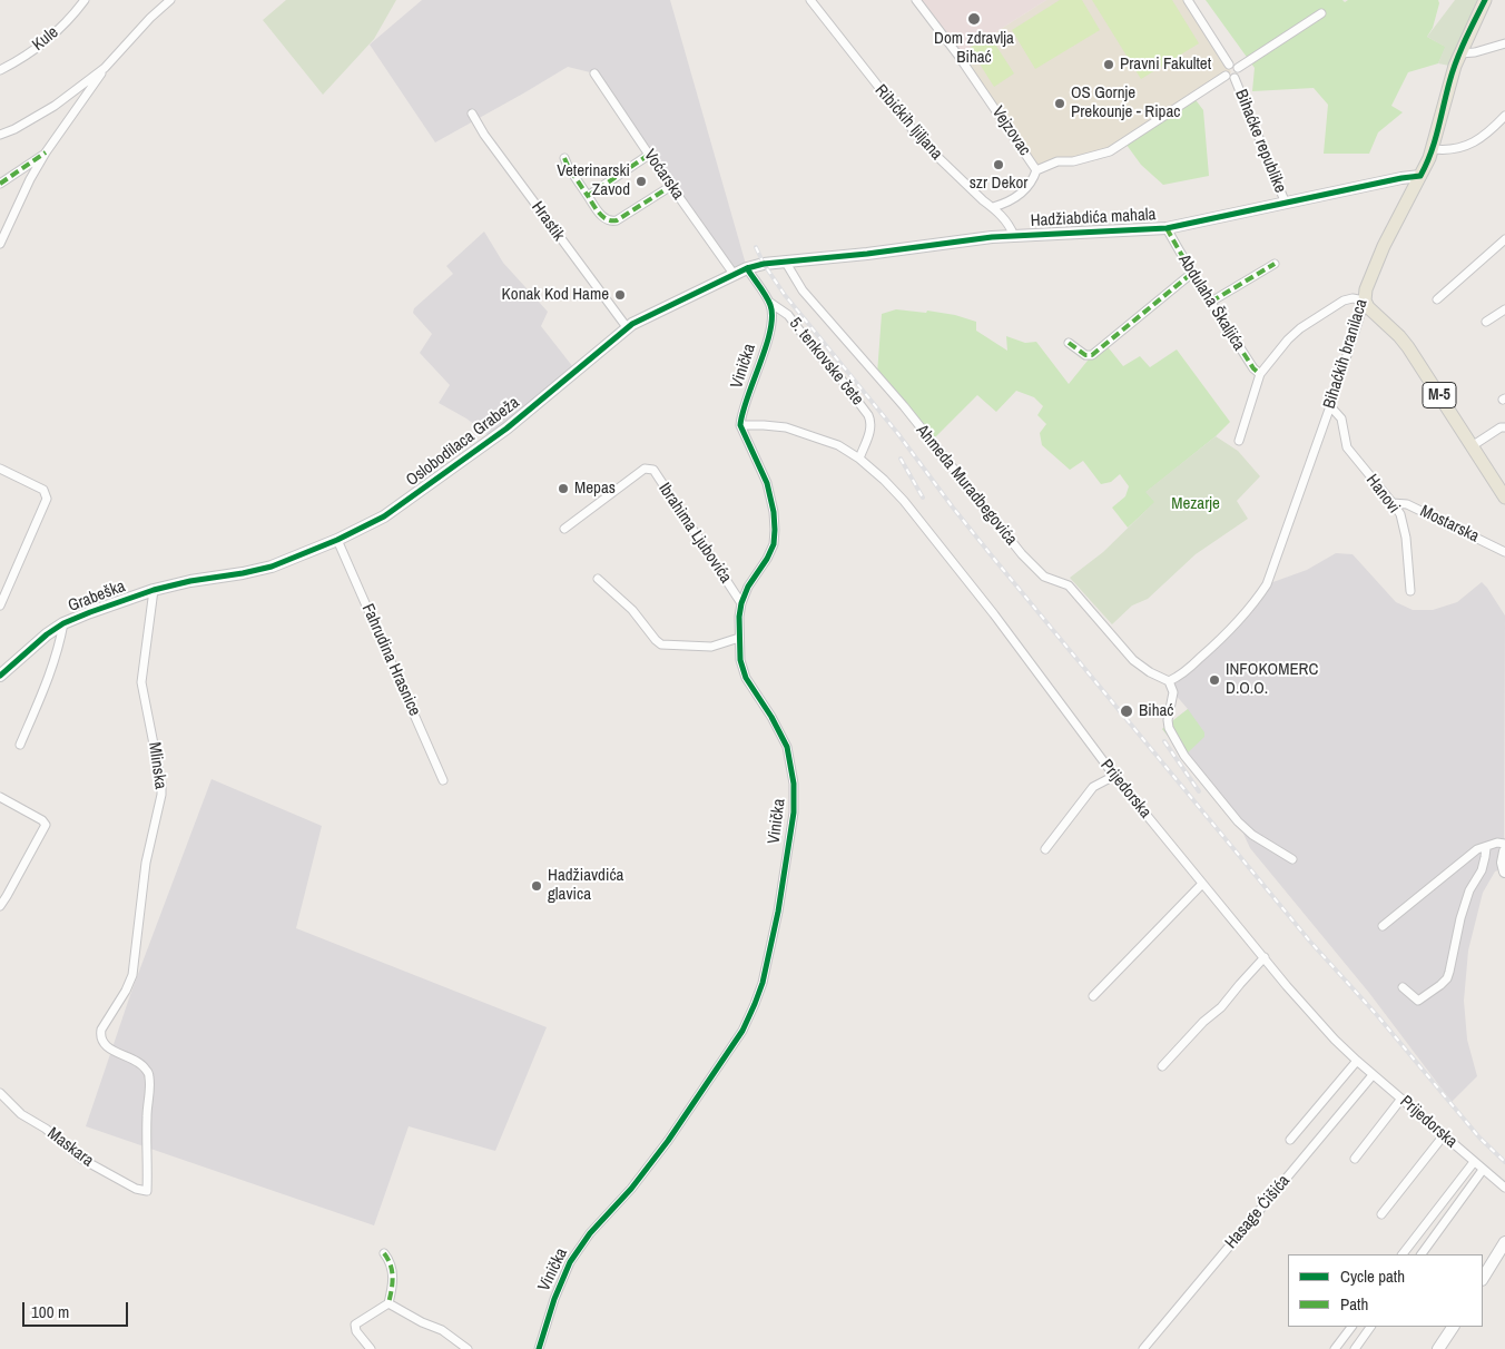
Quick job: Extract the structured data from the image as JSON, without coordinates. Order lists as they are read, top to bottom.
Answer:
{
  "streets": {
    "main road": ["Bihaćkih branilaca", "M-5"],
    "street": [
      "Kule",
      "Ribićkih ljiljana",
      "Vejzovac",
      "Bihaćke republike",
      "Voćarska",
      "Hadžiabdića mahala",
      "Hrastik",
      "Abdulaha Škaljića",
      "5. tenkovske čete",
      "Vinička",
      "Oslobodilaca Grabeža",
      "Ahmeda Muradbegovića",
      "Hanovi",
      "Mostarska",
      "Ibrahima Ljubovića",
      "Grabeška",
      "Fahrudina Hrasnice",
      "Mlinska",
      "Prijedorska",
      "Maskara",
      "Hasage Ćišića"
    ]
  },
  "crossings": [
    ["Ribićkih ljiljana", "Hadžiabdića mahala"],
    ["Vejzovac", "Bihaćke republike"],
    ["Bihaćke republike", "Hadžiabdića mahala"],
    ["Voćarska", "Oslobodilaca Grabeža"],
    ["Hadžiabdića mahala", "Abdulaha Škaljića"],
    ["Hadžiabdića mahala", "Bihaćkih branilaca"],
    ["Hadžiabdića mahala", "Oslobodilaca Grabeža"],
    ["Hadžiabdića mahala", "Ahmeda Muradbegovića"],
    ["Hrastik", "Oslobodilaca Grabeža"],
    ["Bihaćkih branilaca", "M-5"],
    ["Bihaćkih branilaca", "Ahmeda Muradbegovića"],
    ["Bihaćkih branilaca", "Hanovi"],
    ["5. tenkovske čete", "Vinička"],
    ["5. tenkovske čete", "Prijedorska"],
    ["Vinička", "Ibrahima Ljubovića"],
    ["Vinička", "Prijedorska"],
    ["Oslobodilaca Grabeža", "Grabeška"],
    ["Oslobodilaca Grabeža", "Fahrudina Hrasnice"],
    ["Oslobodilaca Grabeža", "Mlinska"],
    ["Hanovi", "Mostarska"],
    ["Grabeška", "Mlinska"],
    ["Mlinska", "Maskara"],
    ["Prijedorska", "Hasage Ćišića"]
  ],
  "parks": ["Mezarje"],
  "places": [
    "Dom zdravlja Bihać",
    "Pravni Fakultet",
    "OS Gornje Prekounje - Ripac",
    "szr Dekor",
    "Veterinarski Zavod",
    "Konak Kod Hame",
    "Mepas",
    "INFOKOMERC D.O.O.",
    "Bihać",
    "Hadžiavdića glavica"
  ],
  "legend": ["Cycle path", "Path"],
  "scale_bar": "100 m"
}
